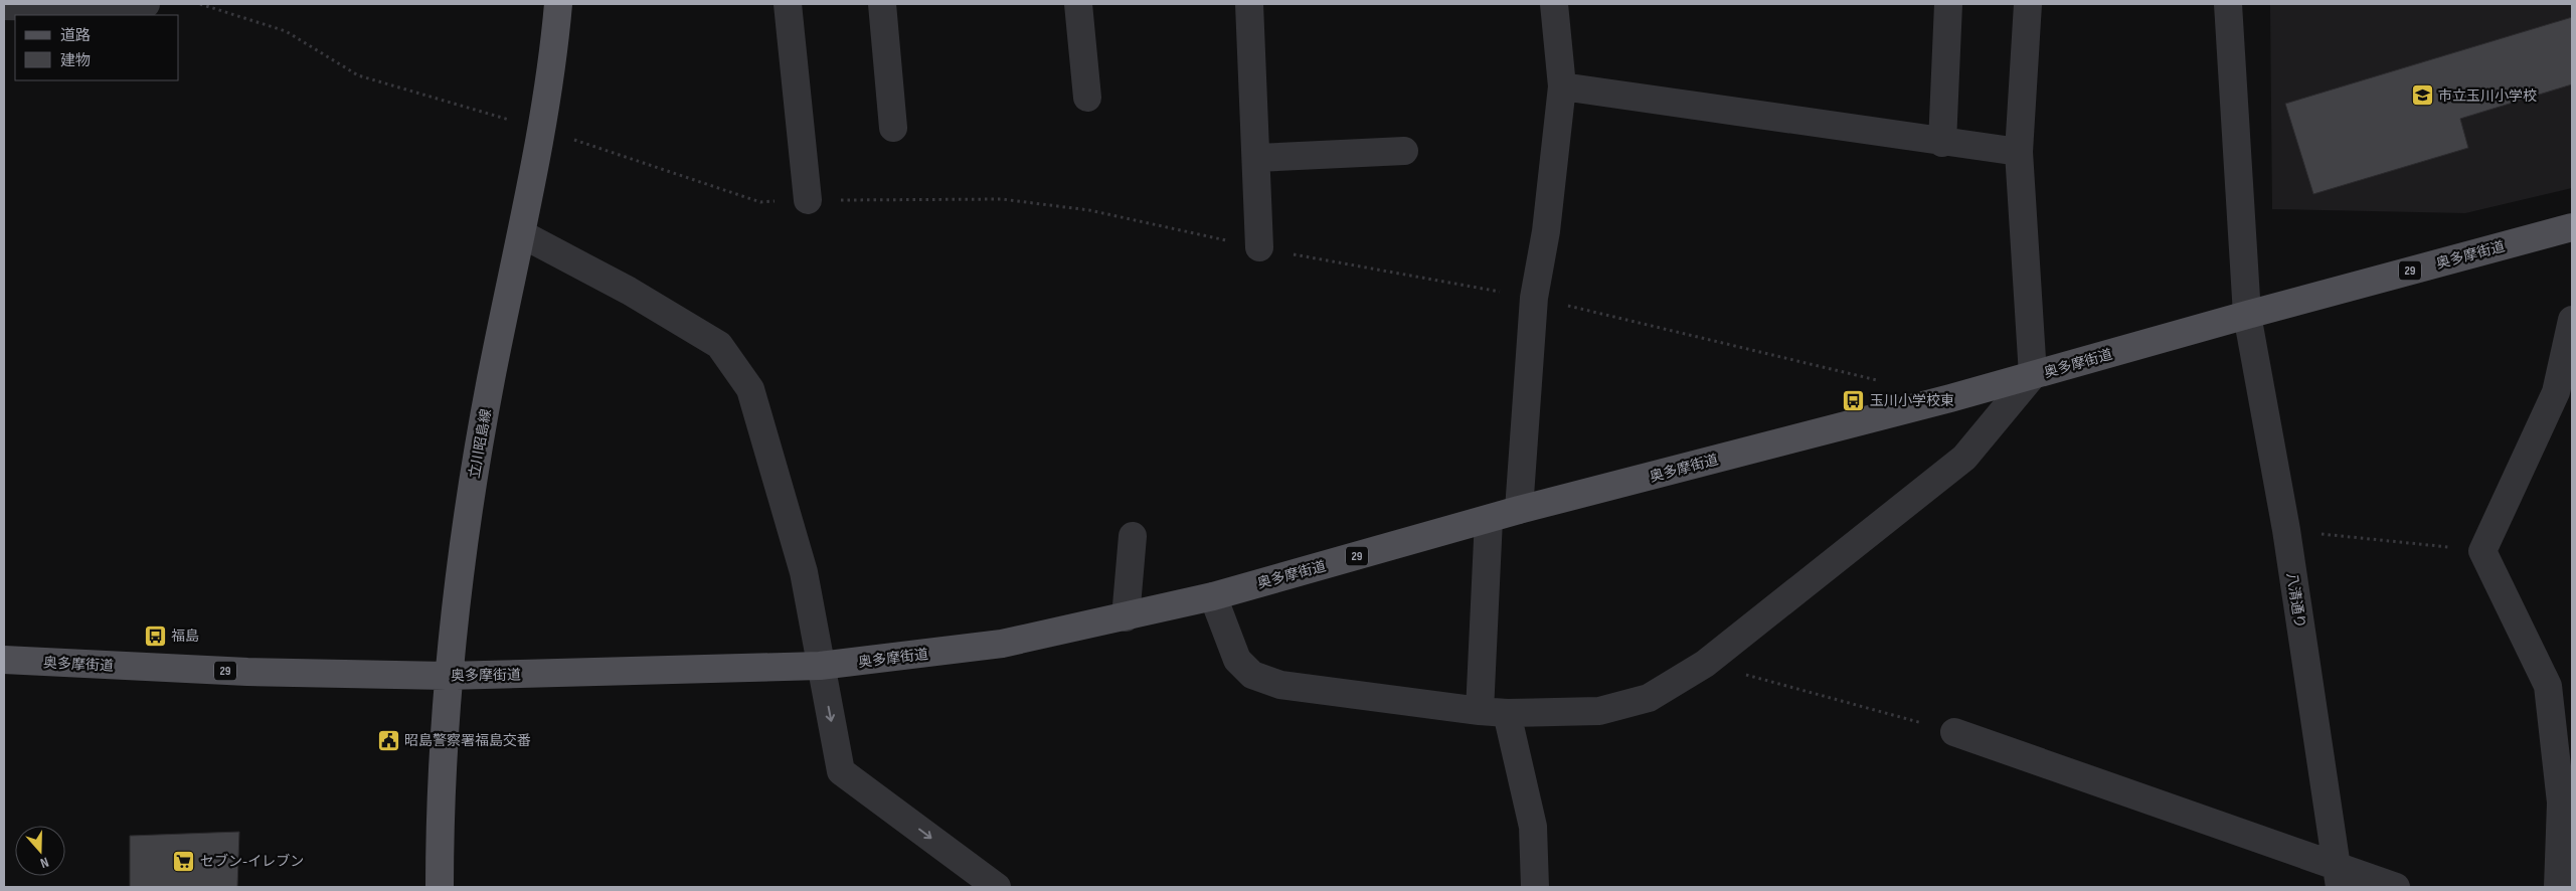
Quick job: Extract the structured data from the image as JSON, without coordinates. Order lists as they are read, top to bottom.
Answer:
{
  "streets": {
    "main road": ["奥多摩街道", "29", "立川昭島線"],
    "street": ["八清通り"]
  },
  "crossings": [
    ["奥多摩街道", "立川昭島線"],
    ["奥多摩街道", "八清通り"]
  ],
  "places": {
    "school or university": ["市立玉川小学校"],
    "bus stop": ["玉川小学校東", "福島"],
    "public building": ["昭島警察署福島交番"],
    "supermarket": ["セブン-イレブン"]
  },
  "legend": ["道路", "建物"],
  "north": "bottom"
}
